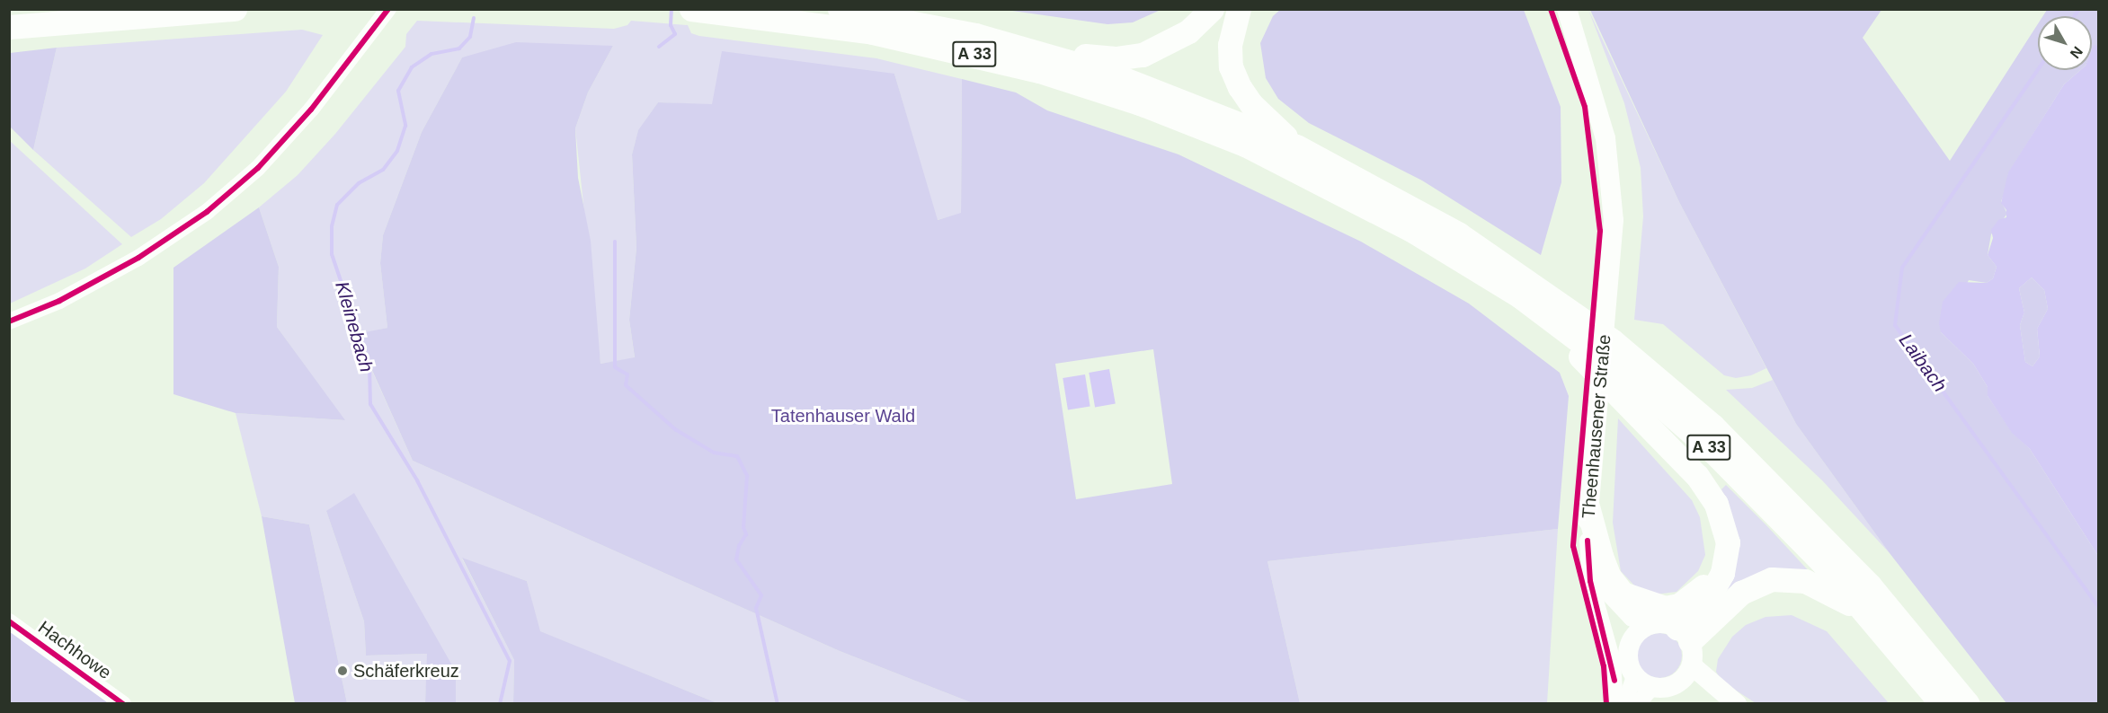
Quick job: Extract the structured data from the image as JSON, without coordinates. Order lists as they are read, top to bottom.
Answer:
{
  "streets": {
    "highway": ["A 33"],
    "main road": ["Theenhausener Straße"],
    "street": ["Hachhowe"]
  },
  "water": ["Kleinebach", "Laibach"],
  "parks": ["Tatenhauser Wald"],
  "places": ["Schäferkreuz"],
  "north": "bottom right"
}
